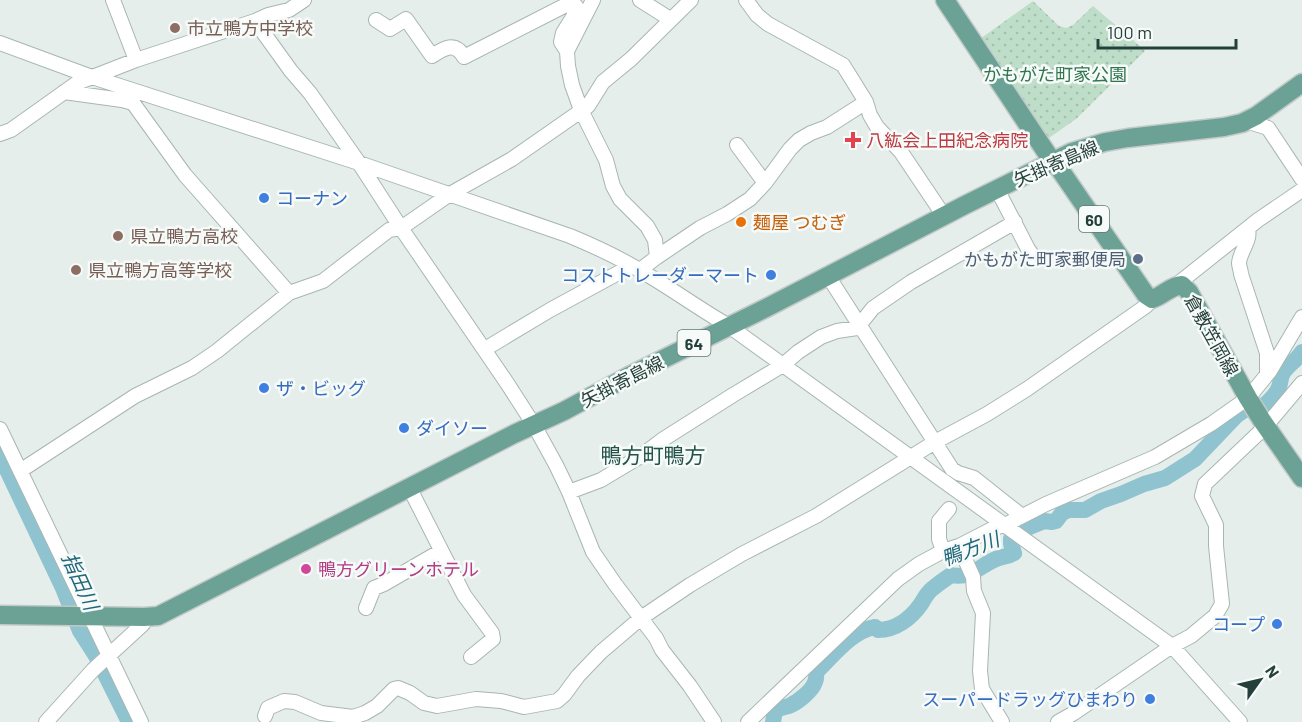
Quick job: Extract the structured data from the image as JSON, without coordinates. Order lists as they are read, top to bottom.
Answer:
{
  "streets": {
    "main road": [
      "矢掛寄島線",
      "60",
      "倉敷笠岡線",
      "64"
    ]
  },
  "crossings": [
    ["矢掛寄島線", "60"],
    ["60", "倉敷笠岡線"]
  ],
  "districts": ["鴨方町鴨方"],
  "water": ["鴨方川", "指田川"],
  "parks": ["かもがた町家公園"],
  "places": {
    "other": [
      "市立鴨方中学校",
      "コーナン",
      "麺屋 つむぎ",
      "県立鴨方高校",
      "かもがた町家郵便局",
      "県立鴨方高等学校",
      "コストトレーダーマート",
      "ザ・ビッグ",
      "ダイソー",
      "鴨方グリーンホテル",
      "コープ",
      "スーパードラッグひまわり"
    ],
    "health": ["八紘会上田紀念病院"]
  },
  "scale_bar": "100 m",
  "north": "top right"
}
